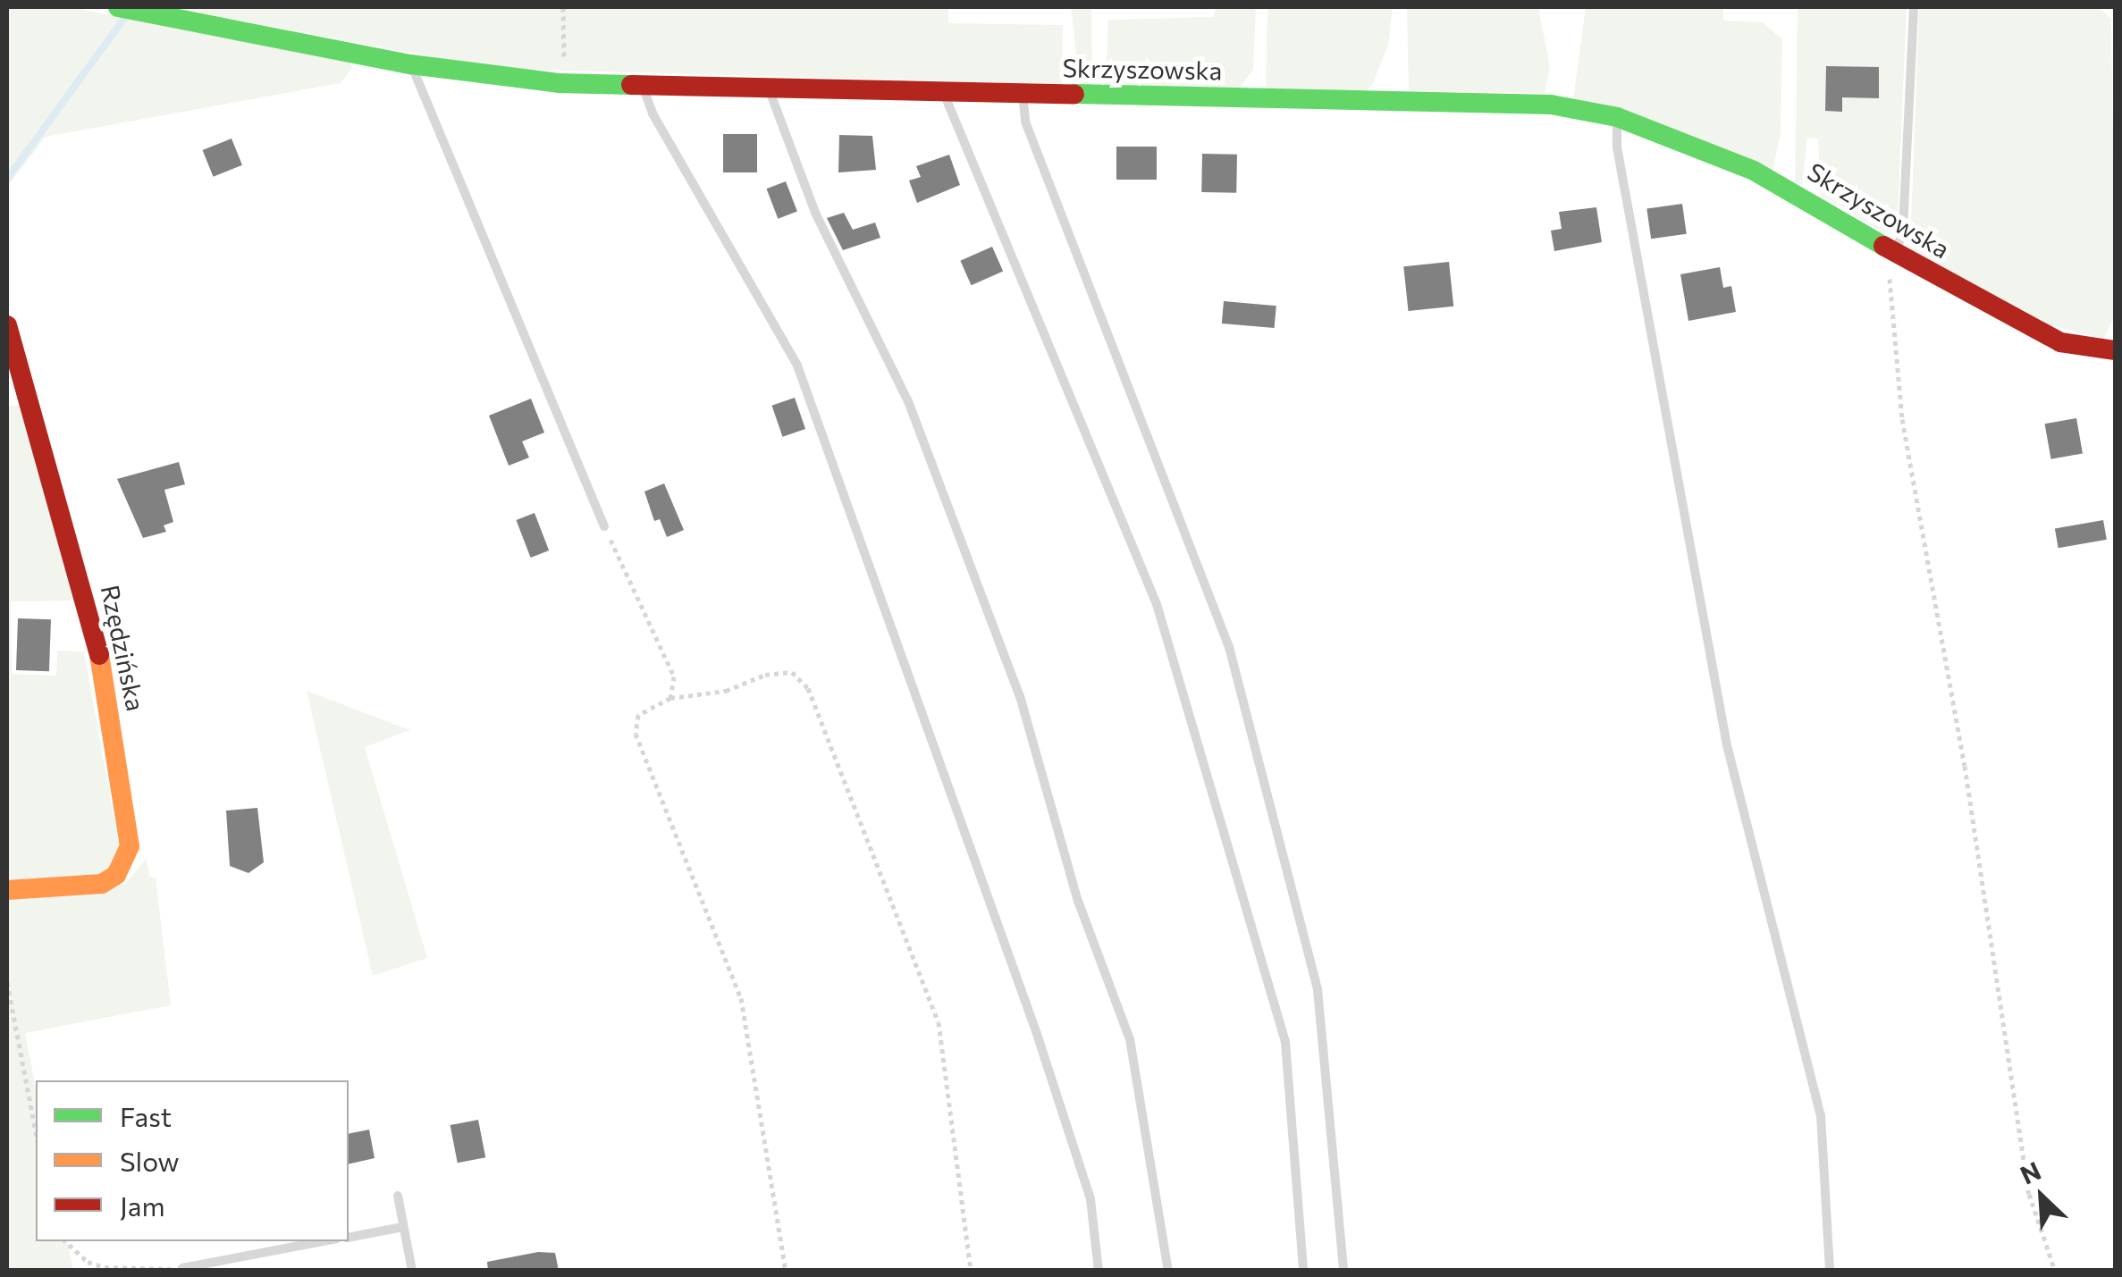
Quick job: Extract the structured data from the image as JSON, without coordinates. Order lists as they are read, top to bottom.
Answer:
{
  "streets": {
    "street": ["Skrzyszowska", "Rzędzińska"]
  },
  "legend": ["Fast", "Slow", "Jam"],
  "north": "top left"
}
